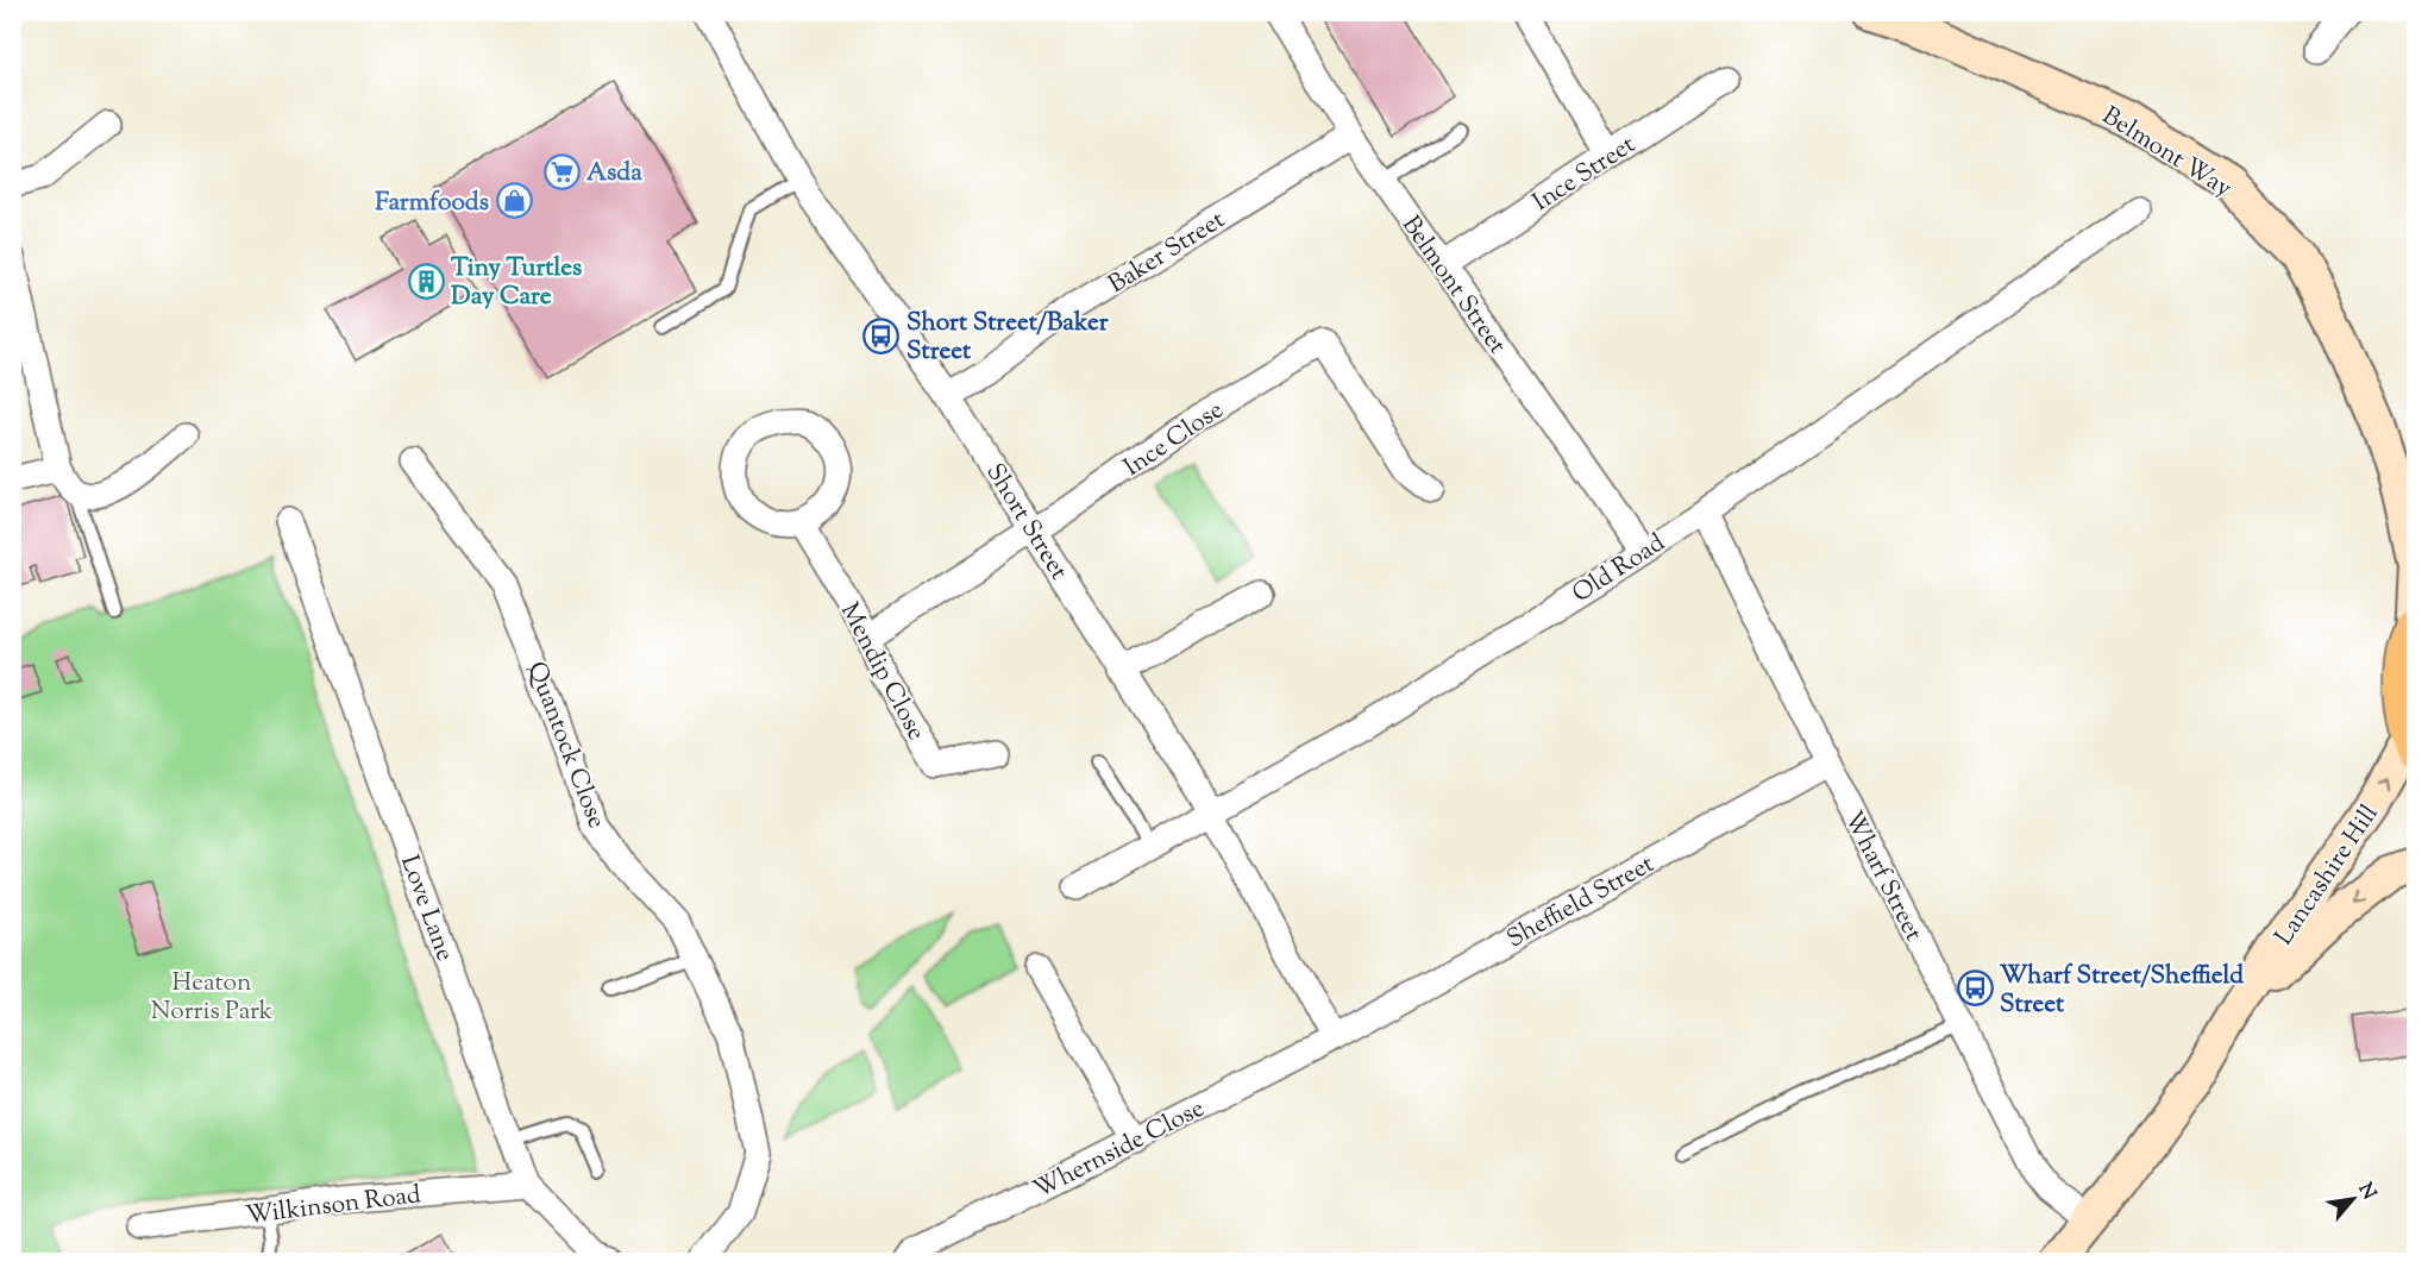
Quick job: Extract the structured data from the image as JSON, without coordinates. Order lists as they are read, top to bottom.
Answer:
{
  "streets": {
    "street": [
      "Belmont Way",
      "Ince Street",
      "Baker Street",
      "Belmont Street",
      "Ince Close",
      "Short Street",
      "Old Road",
      "Mendip Close",
      "Quantock Close",
      "Lancashire Hill",
      "Wharf Street",
      "Sheffield Street",
      "Love Lane",
      "Whernside Close",
      "Wilkinson Road"
    ]
  },
  "crossings": [
    ["Ince Street", "Belmont Street"],
    ["Baker Street", "Belmont Street"],
    ["Baker Street", "Short Street"],
    ["Belmont Street", "Old Road"],
    ["Ince Close", "Short Street"],
    ["Ince Close", "Mendip Close"],
    ["Short Street", "Old Road"],
    ["Short Street", "Sheffield Street"],
    ["Short Street", "Whernside Close"],
    ["Old Road", "Wharf Street"],
    ["Lancashire Hill", "Wharf Street"],
    ["Wharf Street", "Sheffield Street"],
    ["Sheffield Street", "Whernside Close"],
    ["Love Lane", "Wilkinson Road"]
  ],
  "parks": ["Heaton Norris Park"],
  "places": {
    "supermarket": ["Asda"],
    "shop": ["Farmfoods"],
    "building": ["Tiny Turtles Day Care"],
    "bus stop": ["Short Street/Baker Street", "Wharf Street/Sheffield Street"]
  },
  "north": "top right"
}
